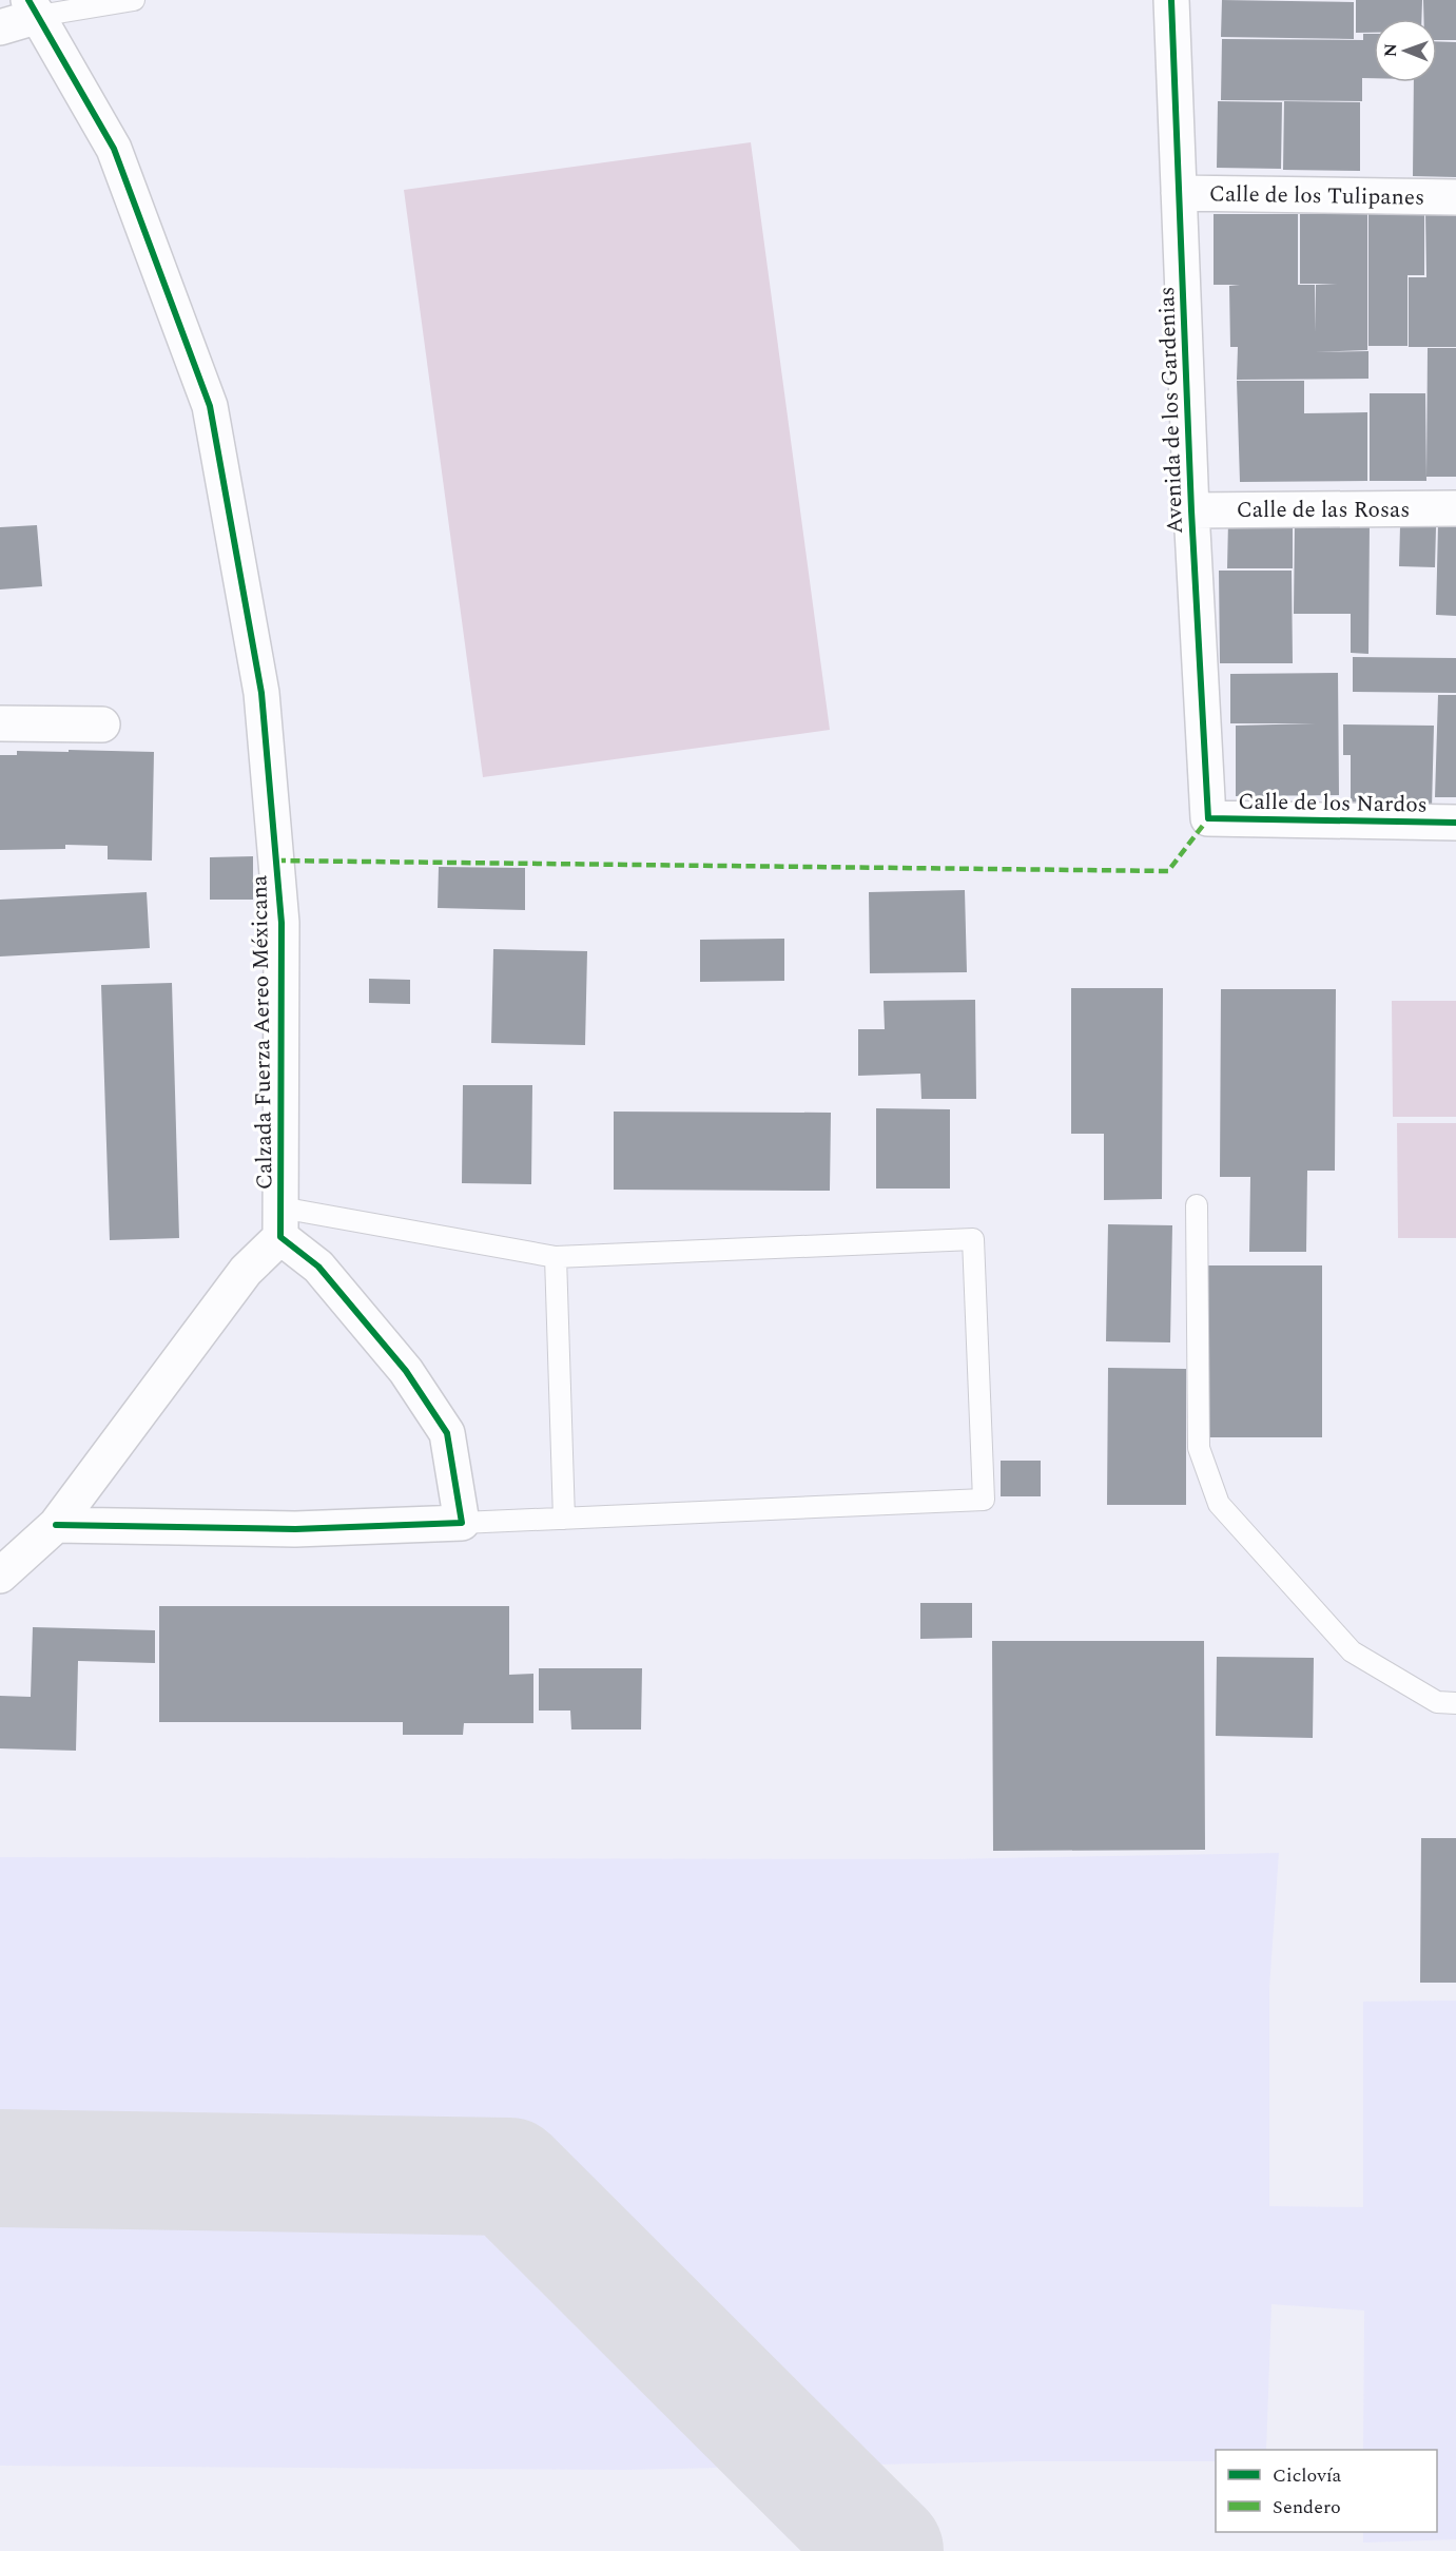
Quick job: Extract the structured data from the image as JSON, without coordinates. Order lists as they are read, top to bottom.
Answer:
{
  "streets": {
    "street": [
      "Calle de los Tulipanes",
      "Avenida de los Gardenias",
      "Calle de las Rosas",
      "Calle de los Nardos",
      "Calzada Fuerza Aereo Méxicana"
    ]
  },
  "crossings": [
    ["Calle de los Tulipanes", "Avenida de los Gardenias"],
    ["Avenida de los Gardenias", "Calle de las Rosas"],
    ["Avenida de los Gardenias", "Calle de los Nardos"]
  ],
  "legend": ["Ciclovía", "Sendero"],
  "north": "left"
}
